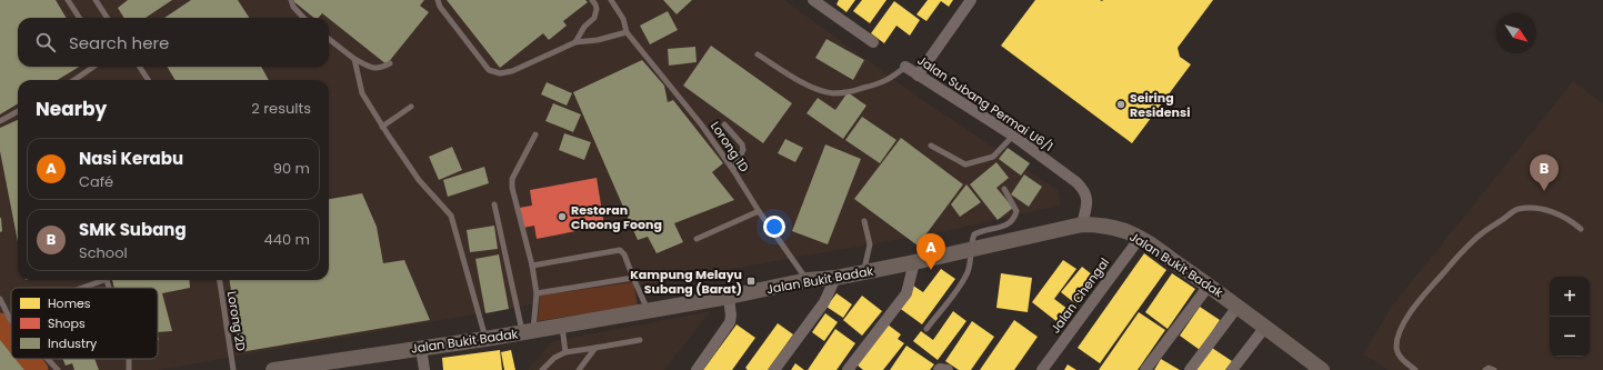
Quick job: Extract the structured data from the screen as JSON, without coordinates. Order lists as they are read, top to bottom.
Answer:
{
  "streets": {
    "main road": ["Jalan Bukit Badak"],
    "street": ["Jalan Subang Permai U6/1", "Jalan Chengal"],
    "lane": ["Lorong 1D", "Lorong 2D"]
  },
  "crossings": [
    ["Jalan Subang Permai U6/1", "Jalan Bukit Badak"],
    ["Lorong 1D", "Jalan Bukit Badak"],
    ["Jalan Bukit Badak", "Jalan Chengal"]
  ],
  "places": {
    "other": ["Seiring Residensi", "Restoran Choong Foong"],
    "transit": ["Kampung Melayu Subang (Barat)"]
  },
  "legend": ["Homes", "Shops", "Industry"],
  "north": "bottom right",
  "page": {
    "search": "Search here",
    "heading": ["Nearby", "2 results"],
    "list": [
      {
        "mark": "A",
        "name": "Nasi Kerabu",
        "note": "Café",
        "value": "90 m"
      },
      {
        "mark": "B",
        "name": "SMK Subang",
        "note": "School",
        "value": "440 m"
      }
    ],
    "pins": ["B", "A"],
    "map_buttons": ["+", "−"]
  }
}
